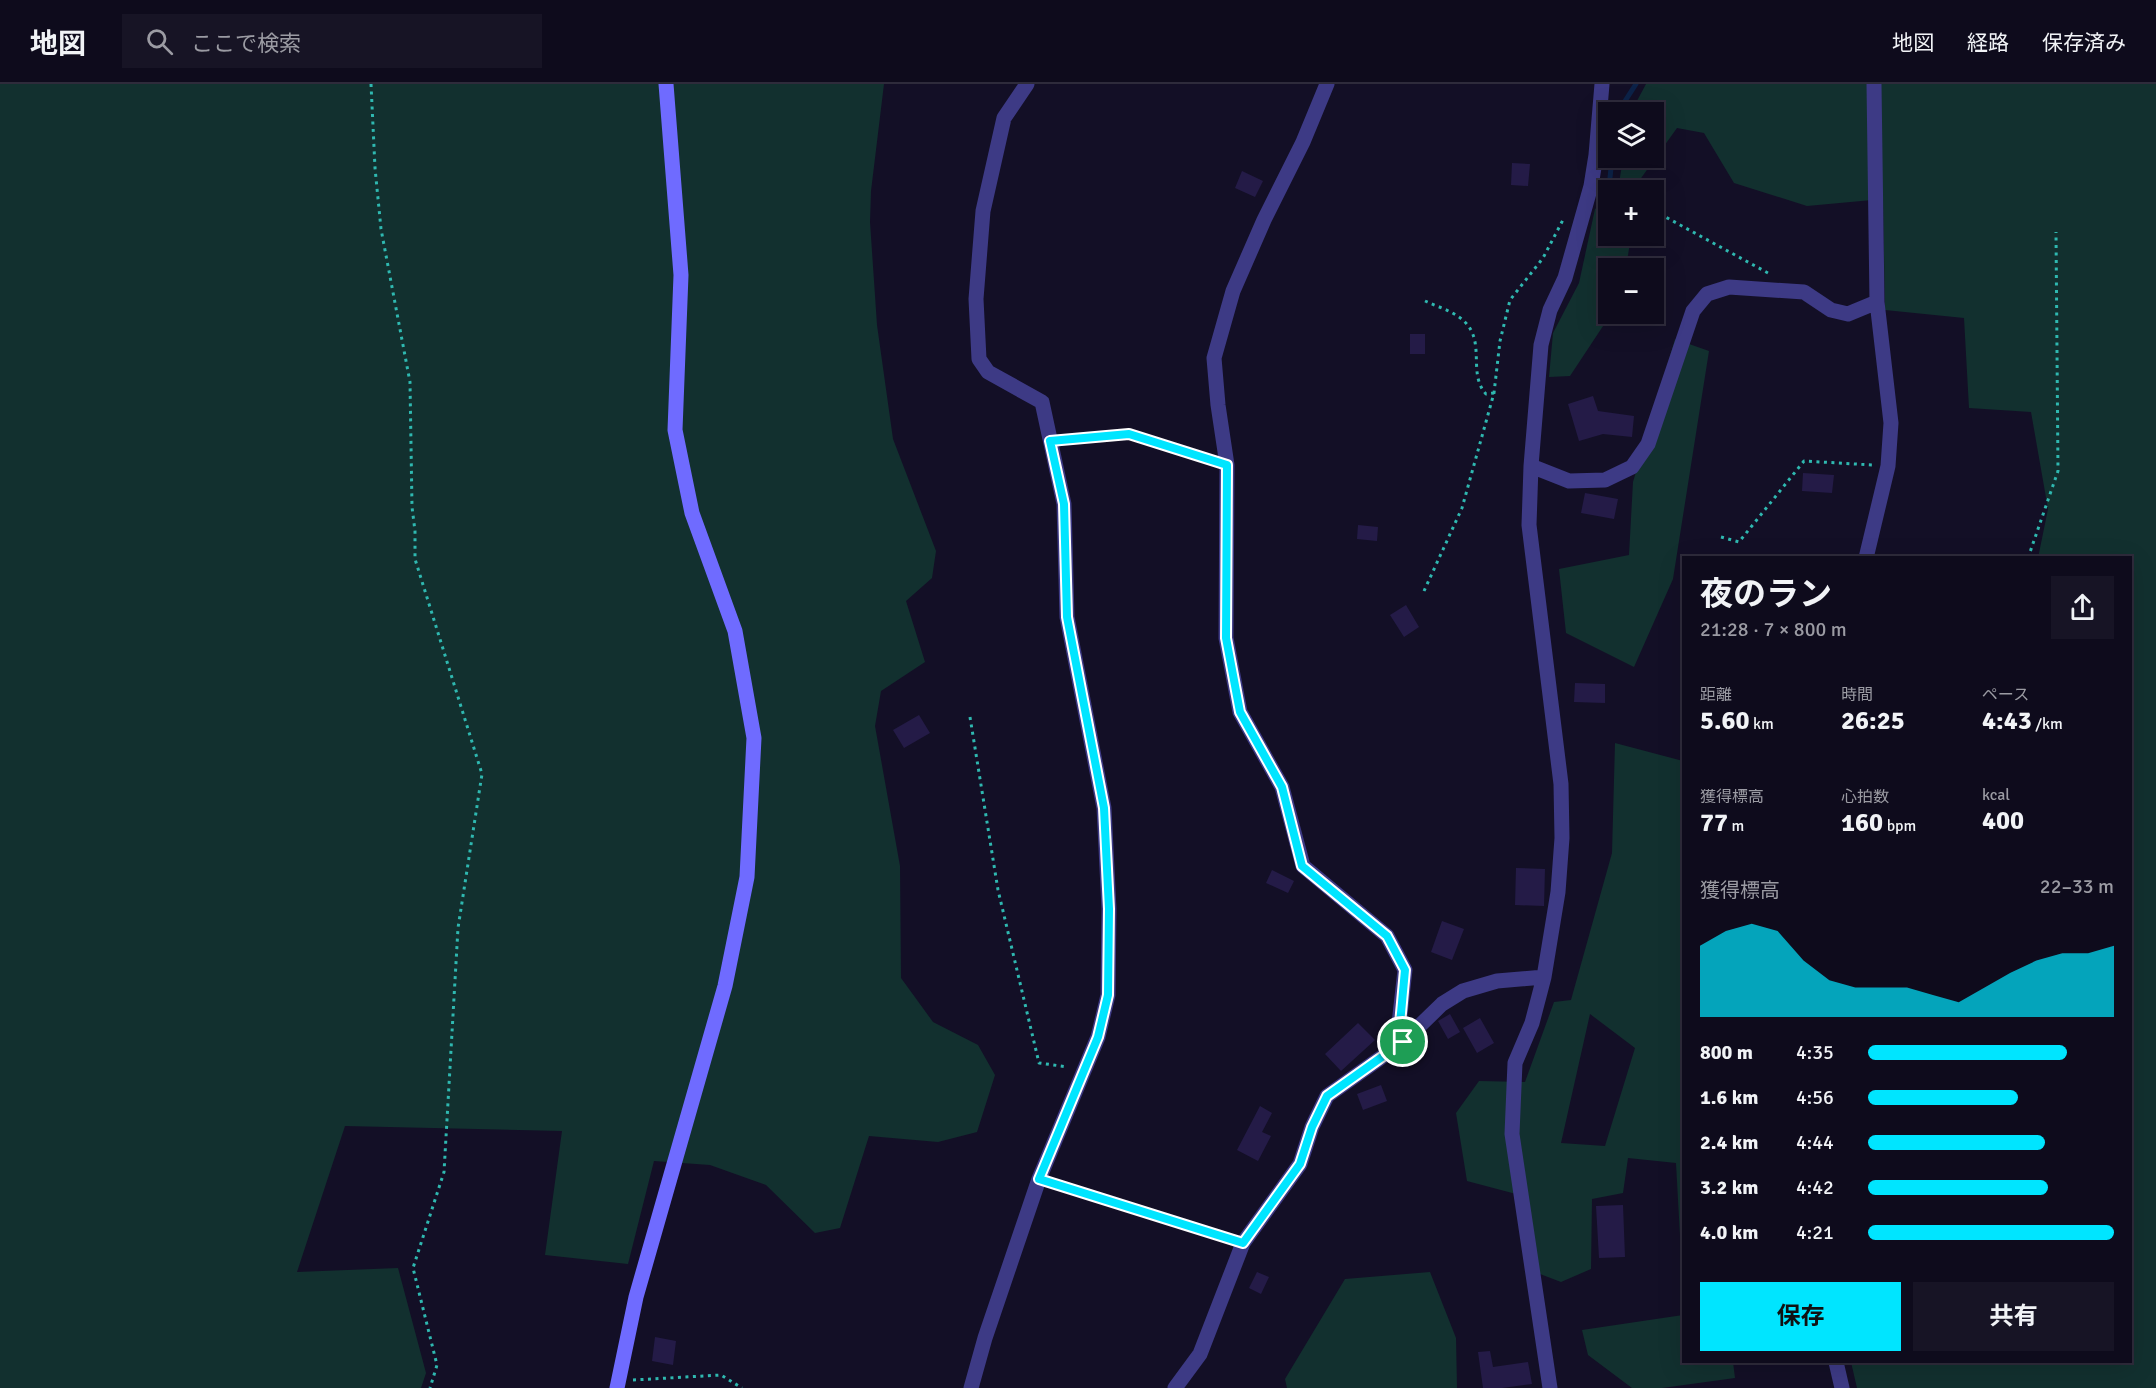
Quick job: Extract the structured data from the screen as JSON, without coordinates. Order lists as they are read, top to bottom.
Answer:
{
  "page": {
    "header": "地図",
    "search": "ここで検索",
    "nav": ["地図", "経路", "保存済み"],
    "map_buttons": ["+", "−"],
    "heading": ["夜のラン", "21:28 · 7 × 800 m"],
    "stats": [
      ["距離", "5.60 km"],
      ["時間", "26:25"],
      ["ペース", "4:43 /km"],
      ["獲得標高", "77 m"],
      ["心拍数", "160 bpm"],
      ["kcal", "400"]
    ],
    "chart": ["獲得標高", "22–33 m"],
    "list": [
      {
        "name": "800 m",
        "note": "4:35"
      },
      {
        "name": "1.6 km",
        "note": "4:56"
      },
      {
        "name": "2.4 km",
        "note": "4:44"
      },
      {
        "name": "3.2 km",
        "note": "4:42"
      },
      {
        "name": "4.0 km",
        "note": "4:21"
      }
    ],
    "buttons": ["保存", "共有"]
  }
}
